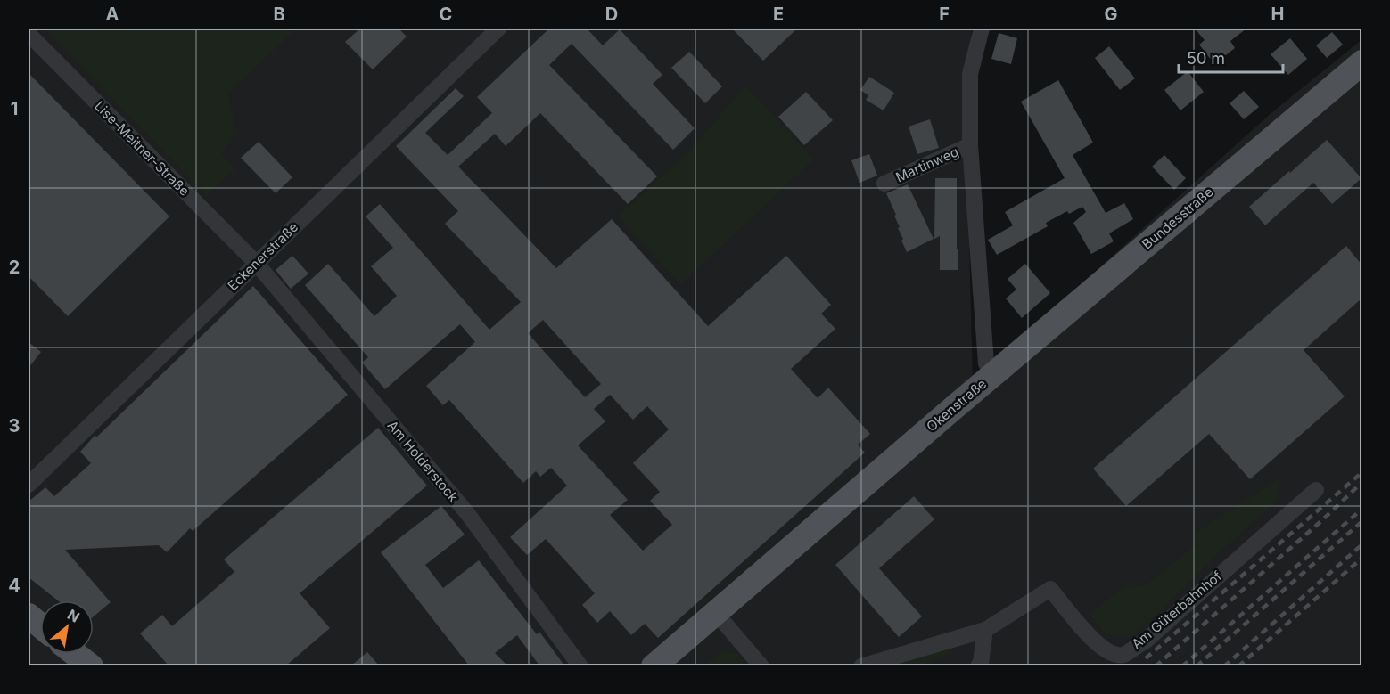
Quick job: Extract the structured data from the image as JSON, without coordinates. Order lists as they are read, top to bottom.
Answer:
{
  "streets": {
    "main road": ["Bundesstraße", "Okenstraße"],
    "street": [
      "Lise-Meitner-Straße",
      "Martinweg",
      "Eckenerstraße",
      "Am Holderstock",
      "Am Güterbahnhof"
    ]
  },
  "crossings": [
    ["Lise-Meitner-Straße", "Eckenerstraße"],
    ["Lise-Meitner-Straße", "Am Holderstock"],
    ["Martinweg", "Okenstraße"],
    ["Bundesstraße", "Okenstraße"],
    ["Eckenerstraße", "Am Holderstock"]
  ],
  "scale_bar": "50 m",
  "north": "top right",
  "grid": {
    "columns": [
      "A",
      "B",
      "C",
      "D",
      "E",
      "F",
      "G",
      "H"
    ],
    "rows": [
      "1",
      "2",
      "3",
      "4"
    ]
  }
}
